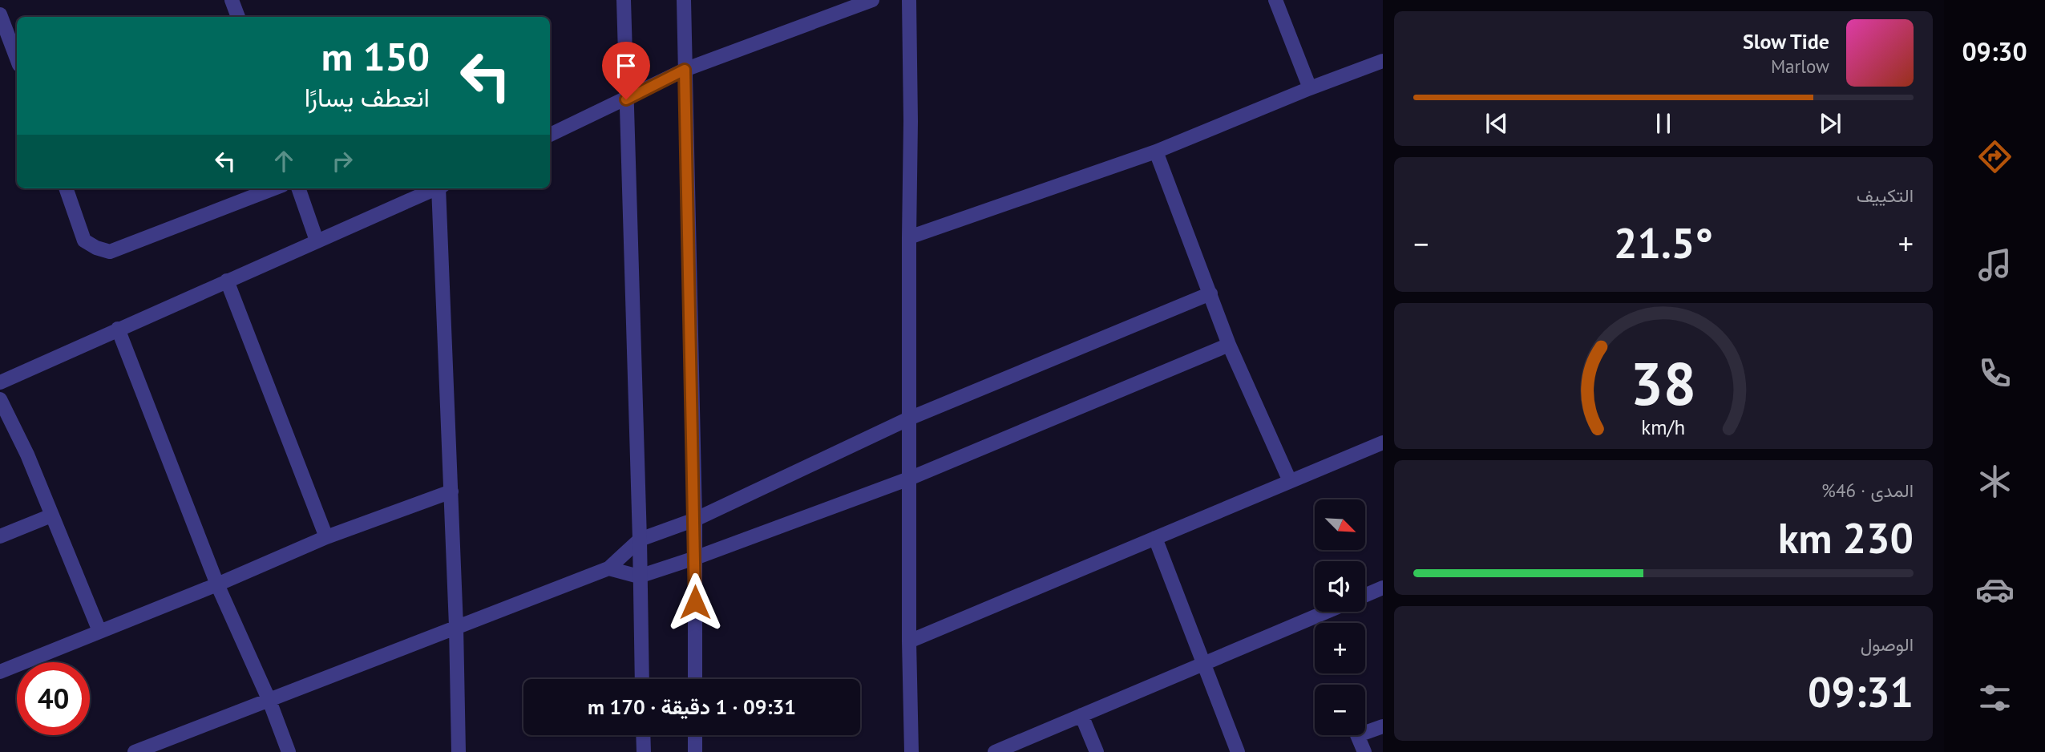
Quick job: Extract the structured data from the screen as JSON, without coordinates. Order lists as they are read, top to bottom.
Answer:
{
  "north": "bottom right",
  "page": {
    "tabs": "09:30",
    "turn": ["150 m", "انعطف يسارًا"],
    "song": ["Slow Tide", "Marlow"],
    "tile": [
      "التكييف",
      ["المدى · 46%", "230 km"],
      ["الوصول", "09:31"]
    ],
    "heat": ["−", "21.5°", "+"],
    "map_buttons": ["+", "−"],
    "limit": "40",
    "trip": "09:31 · 1 دقيقة · 170 m",
    "gauge": ["38", "km/h"]
  }
}
